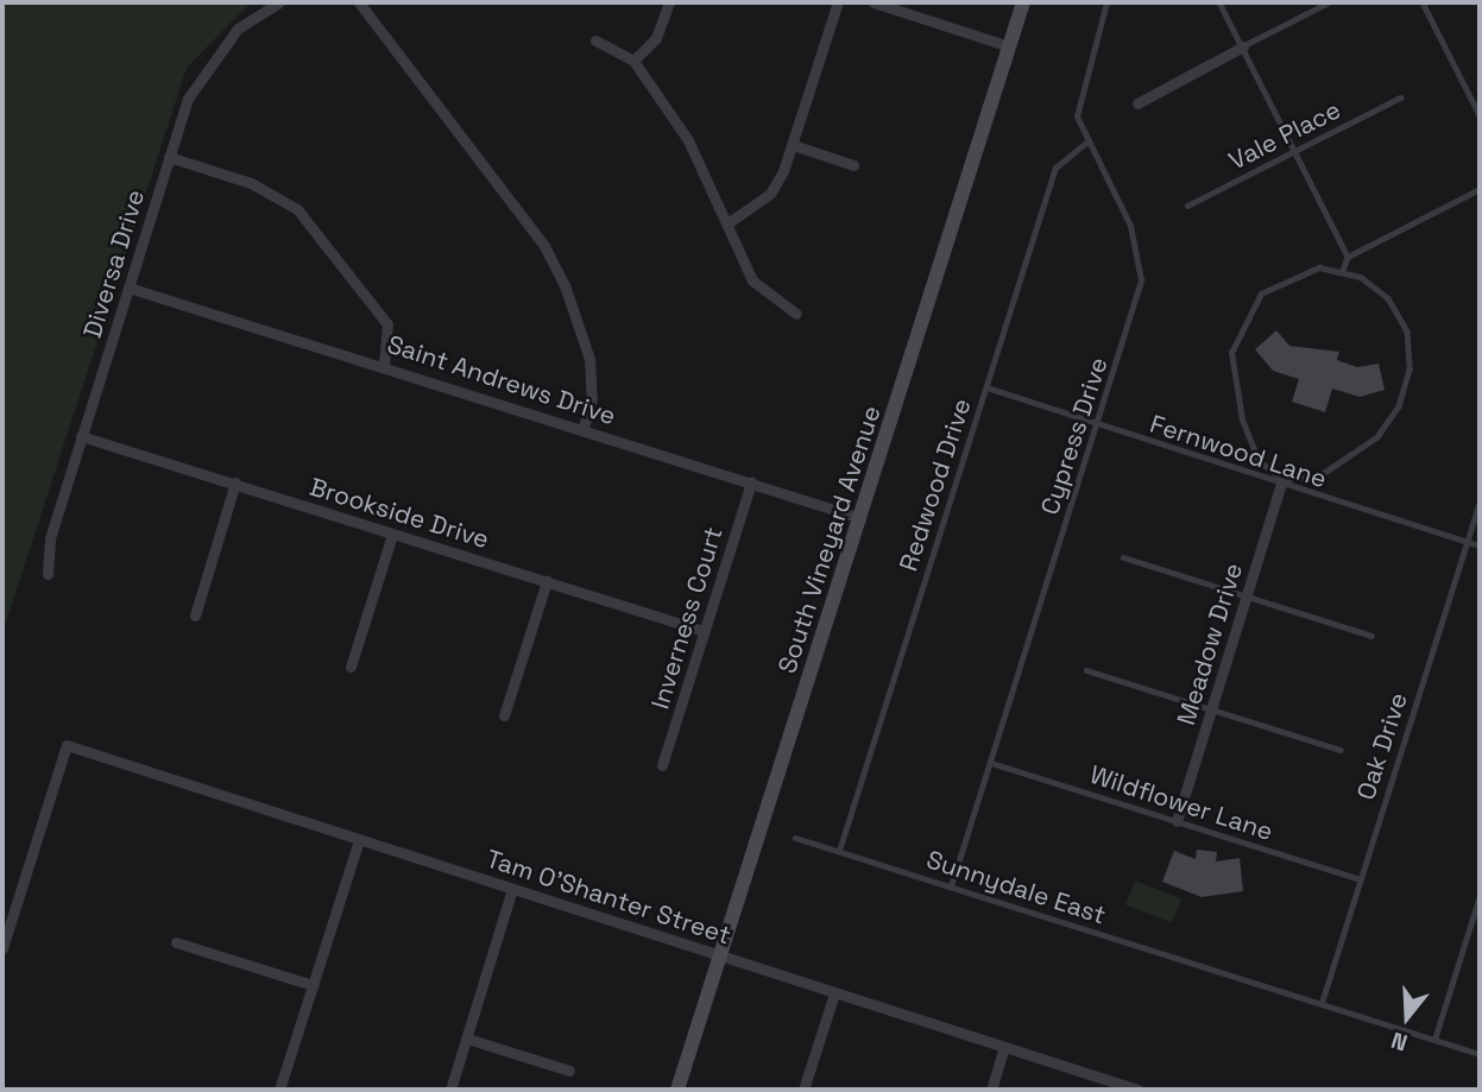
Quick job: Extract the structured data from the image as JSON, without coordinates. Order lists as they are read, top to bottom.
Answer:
{
  "streets": {
    "main road": ["South Vineyard Avenue"],
    "street": [
      "Diversa Drive",
      "Saint Andrews Drive",
      "Brookside Drive",
      "Inverness Court",
      "Meadow Drive",
      "Tam O'Shanter Street"
    ],
    "lane": [
      "Vale Place",
      "Cypress Drive",
      "Fernwood Lane",
      "Redwood Drive",
      "Oak Drive",
      "Wildflower Lane",
      "Sunnydale East"
    ]
  },
  "crossings": [
    ["Diversa Drive", "Saint Andrews Drive"],
    ["Diversa Drive", "Brookside Drive"],
    ["Saint Andrews Drive", "South Vineyard Avenue"],
    ["Saint Andrews Drive", "Inverness Court"],
    ["Cypress Drive", "Fernwood Lane"],
    ["Cypress Drive", "Redwood Drive"],
    ["Cypress Drive", "Wildflower Lane"],
    ["Cypress Drive", "Sunnydale East"],
    ["Fernwood Lane", "Redwood Drive"],
    ["Fernwood Lane", "Meadow Drive"],
    ["Fernwood Lane", "Oak Drive"],
    ["Redwood Drive", "Sunnydale East"],
    ["Brookside Drive", "Inverness Court"],
    ["South Vineyard Avenue", "Tam O'Shanter Street"],
    ["Meadow Drive", "Wildflower Lane"],
    ["Oak Drive", "Wildflower Lane"],
    ["Oak Drive", "Sunnydale East"]
  ],
  "north": "bottom"
}
